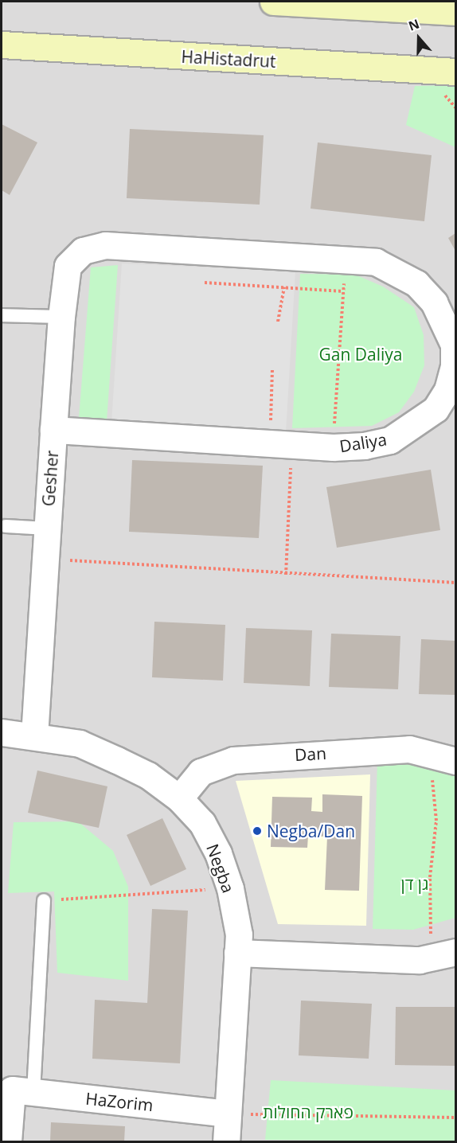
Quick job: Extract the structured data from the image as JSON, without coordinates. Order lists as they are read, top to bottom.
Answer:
{
  "streets": {
    "main road": ["HaHistadrut"],
    "street": [
      "Daliya",
      "Gesher",
      "Dan",
      "Negba",
      "HaZorim"
    ]
  },
  "crossings": [
    ["Daliya", "Gesher"],
    ["Gesher", "Negba"],
    ["Dan", "Negba"],
    ["Negba", "HaZorim"]
  ],
  "parks": ["Gan Daliya", "גן דן", "פארק החולות"],
  "places": ["Negba/Dan"],
  "north": "top"
}
